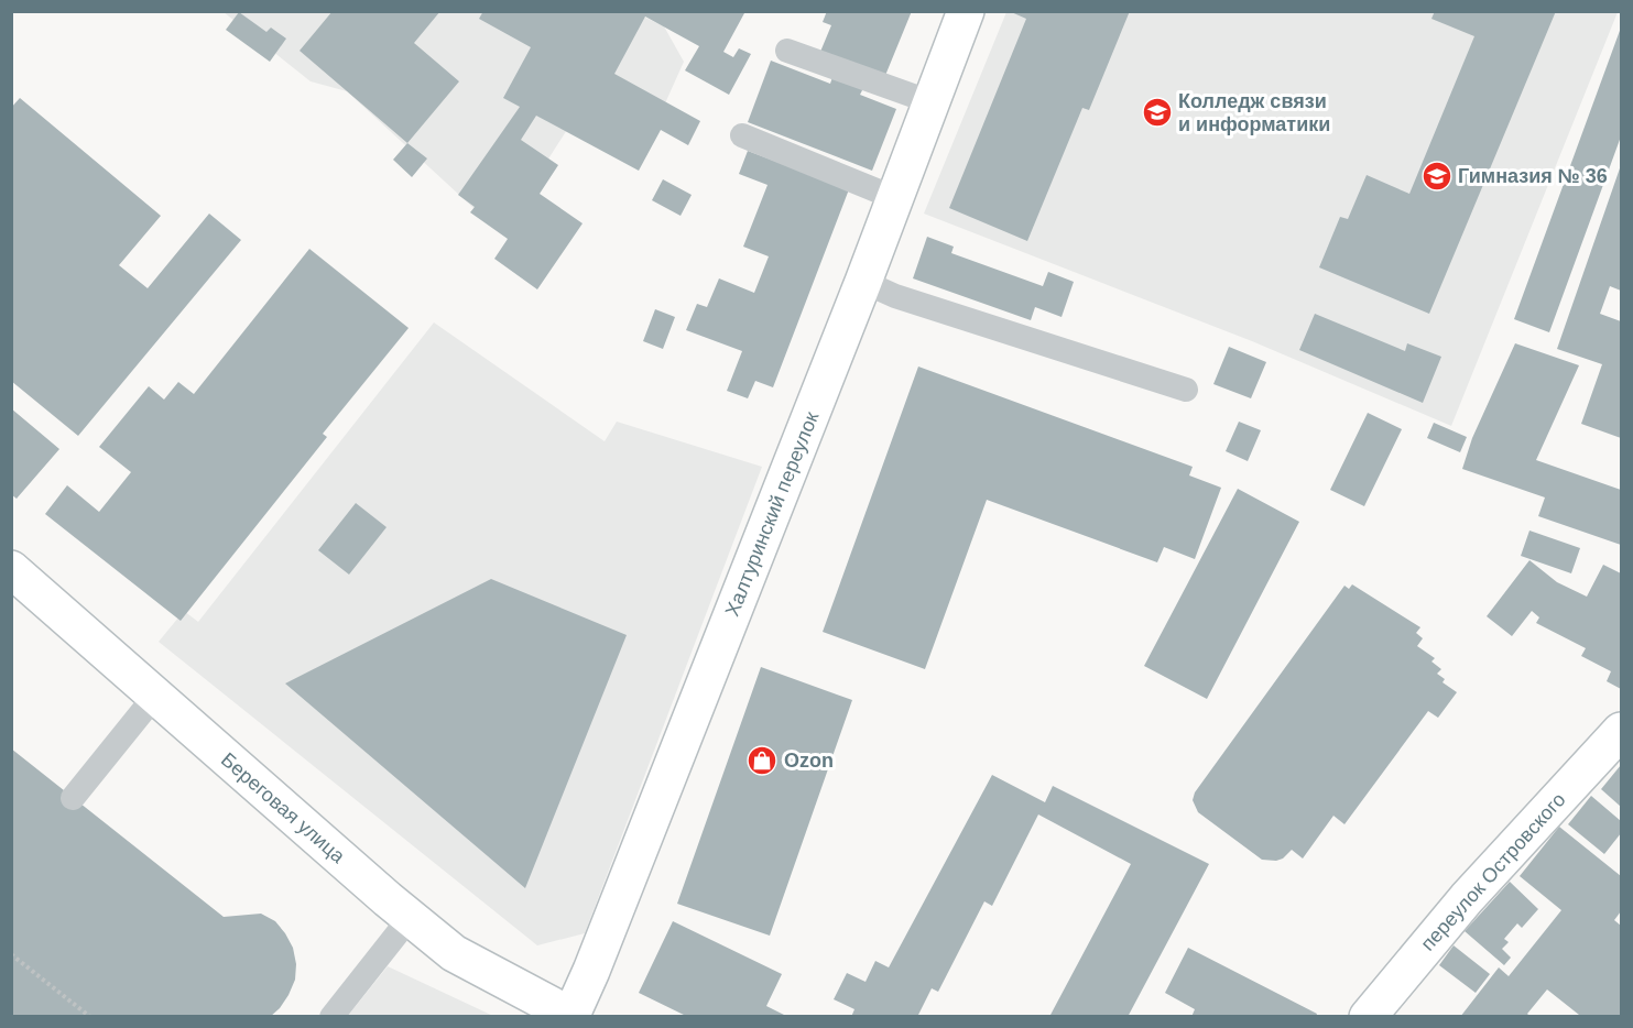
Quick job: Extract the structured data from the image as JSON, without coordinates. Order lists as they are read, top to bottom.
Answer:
{
  "streets": {
    "street": ["Халтуринский переулок", "Береговая улица", "переулок Островского"]
  },
  "crossings": [
    ["Халтуринский переулок", "Береговая улица"]
  ],
  "places": {
    "school or university": ["Колледж связи и информатики", "Гимназия № 36"],
    "shop": ["Ozon"]
  }
}
